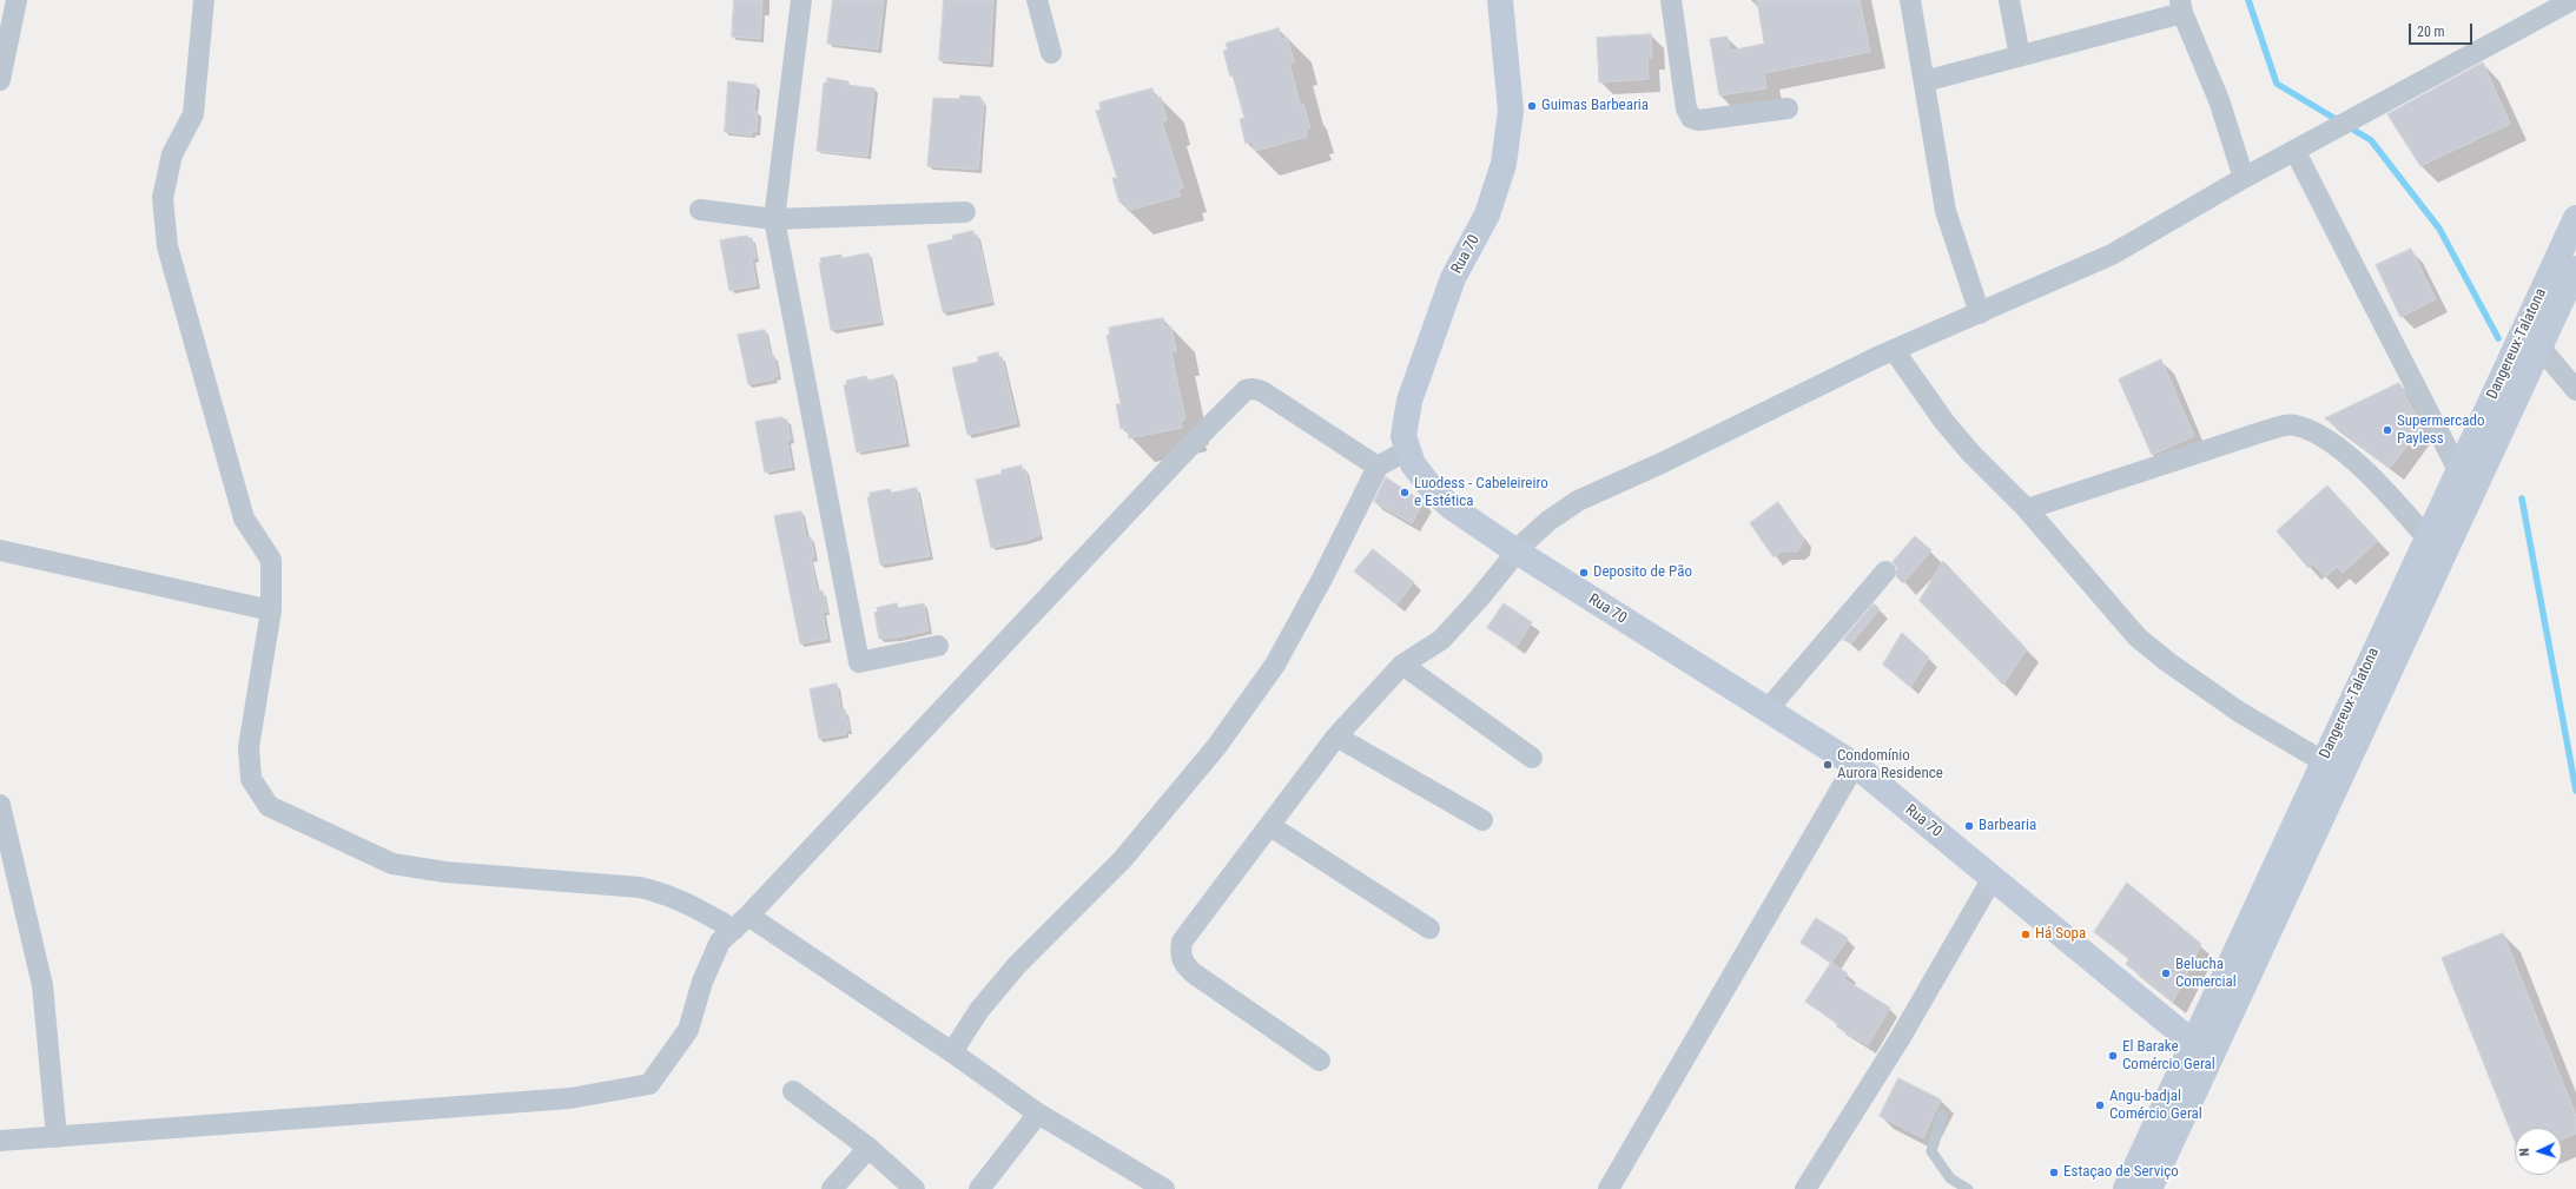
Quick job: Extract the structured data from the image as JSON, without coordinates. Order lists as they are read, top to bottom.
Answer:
{
  "streets": {
    "main road": ["Rua 70", "Dangereux-Talatona"]
  },
  "crossings": [
    ["Rua 70", "Dangereux-Talatona"]
  ],
  "places": [
    "Guimas Barbearia",
    "Supermercado Payless",
    "Luodess - Cabeleireiro e Estética",
    "Deposito de Pão",
    "Condomínio Aurora Residence",
    "Barbearia",
    "Há Sopa",
    "Belucha Comercial",
    "El Barake Comércio Geral",
    "Angu-badjal Comércio Geral",
    "Estaçao de Serviço"
  ],
  "scale_bar": "20 m",
  "north": "left"
}
